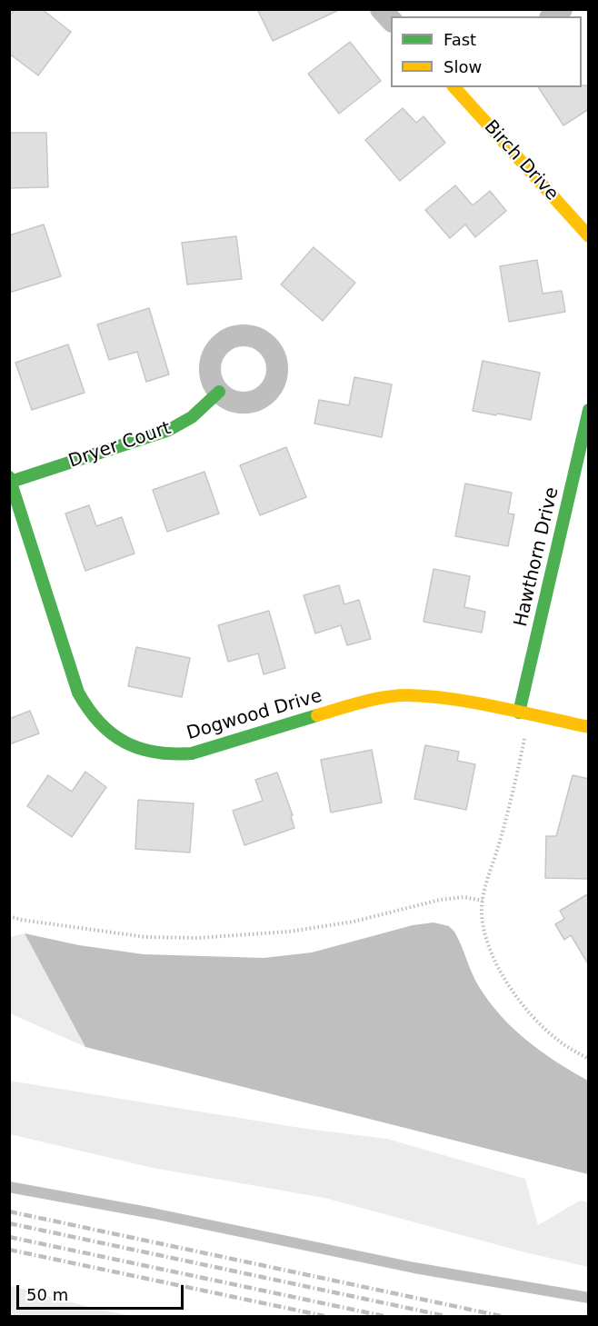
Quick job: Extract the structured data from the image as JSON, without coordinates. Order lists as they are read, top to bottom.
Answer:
{
  "streets": {
    "street": [
      "Birch Drive",
      "Dryer Court",
      "Hawthorn Drive",
      "Dogwood Drive"
    ]
  },
  "crossings": [
    ["Dryer Court", "Dogwood Drive"],
    ["Hawthorn Drive", "Dogwood Drive"]
  ],
  "legend": ["Fast", "Slow"],
  "scale_bar": "50 m"
}
